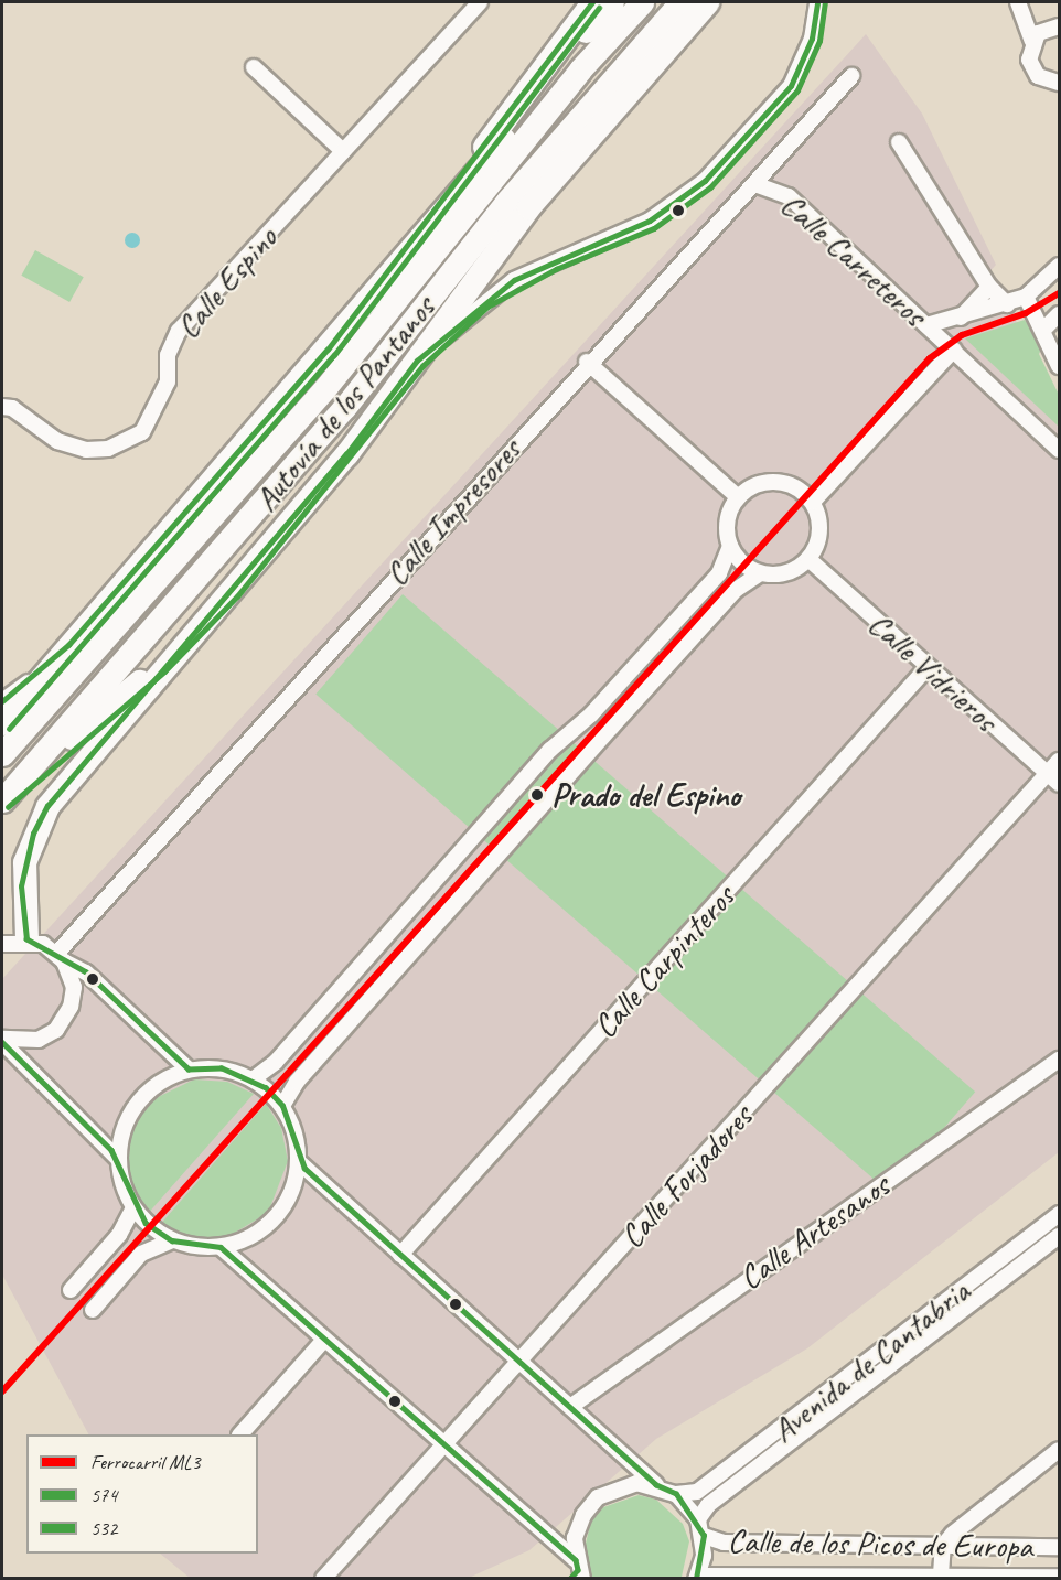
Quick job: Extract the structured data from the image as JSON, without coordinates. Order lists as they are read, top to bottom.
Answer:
{
  "streets": {
    "highway": ["Autovía de los Pantanos"],
    "street": [
      "Calle Carreteros",
      "Calle Espino",
      "Calle Impresores",
      "Calle Vidrieros",
      "Calle Carpinteros",
      "Calle Forjadores",
      "Calle Artesanos",
      "Avenida de Cantabria",
      "Calle de los Picos de Europa"
    ]
  },
  "crossings": [
    ["Calle Carreteros", "Calle Impresores"],
    ["Calle Vidrieros", "Calle Carpinteros"],
    ["Calle Vidrieros", "Calle Forjadores"]
  ],
  "places": ["Prado del Espino"],
  "lines": ["transit line 574", "transit line 532", "rail line ML3"],
  "legend": ["Ferrocarril ML3", "574", "532"]
}
